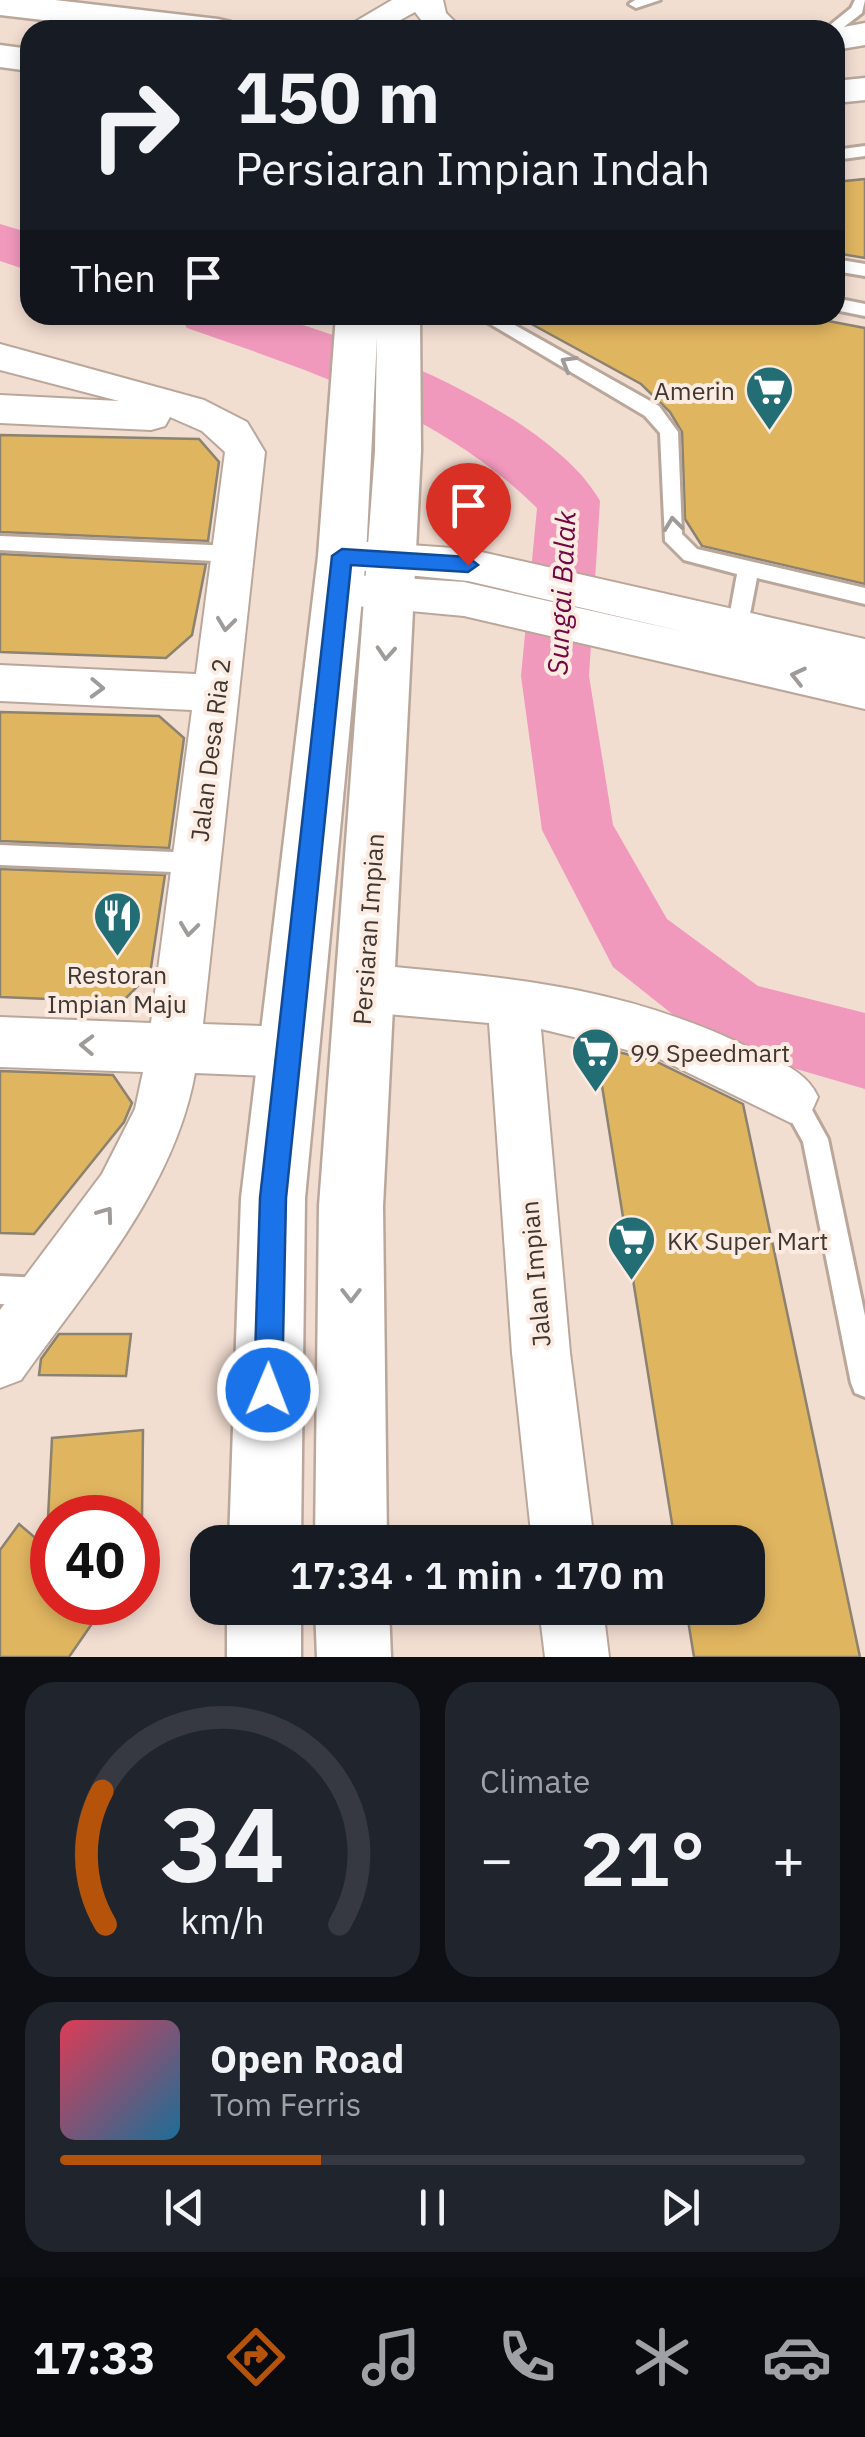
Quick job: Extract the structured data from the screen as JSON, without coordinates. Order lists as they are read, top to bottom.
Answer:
{
  "streets": {
    "main road": ["Persiaran Impian"],
    "street": ["Jalan Desa Ria 2", "Jalan Impian"]
  },
  "water": ["Sungai Balak"],
  "places": {
    "supermarket": ["Amerin", "99 Speedmart", "KK Super Mart"],
    "restaurant": ["Restoran Impian Maju"]
  },
  "page": {
    "turn": ["150 m", "Persiaran Impian Indah"],
    "then": "Then",
    "limit": "40",
    "trip": "17:34 · 1 min · 170 m",
    "tile": "Climate",
    "heat": ["−", "21°", "+"],
    "song": ["Open Road", "Tom Ferris"],
    "tabs": "17:33",
    "gauge": ["34", "km/h"]
  }
}
